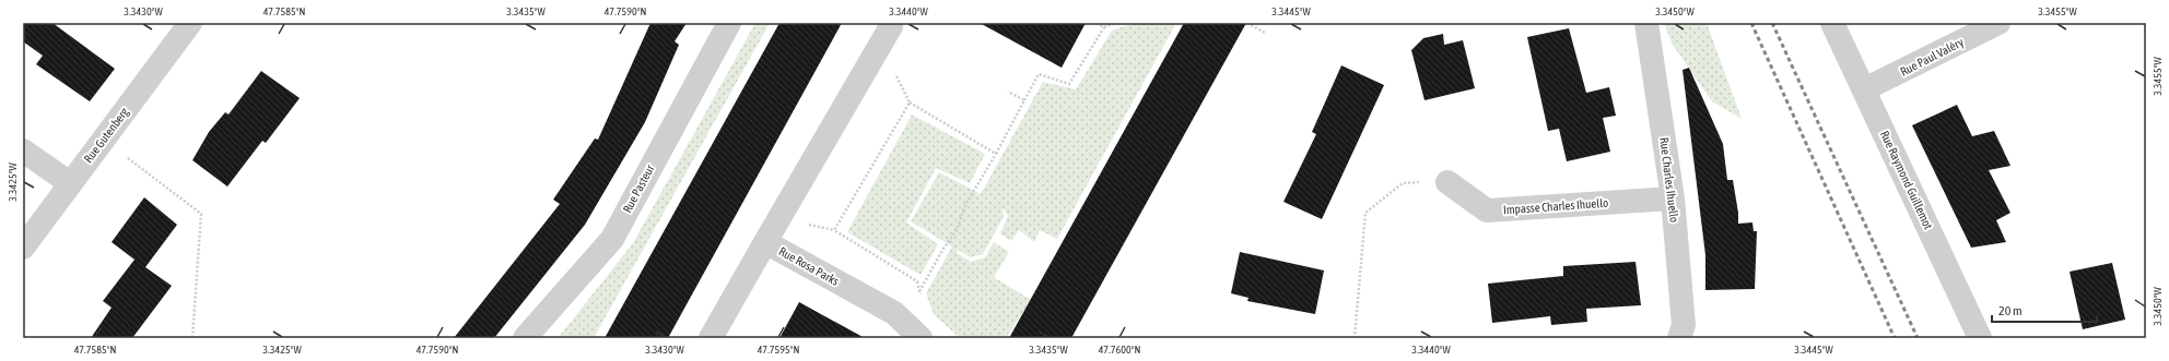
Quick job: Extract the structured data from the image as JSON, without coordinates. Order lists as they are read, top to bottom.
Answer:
{
  "streets": {
    "street": [
      "Rue Paul Valéry",
      "Rue Gutenberg",
      "Rue Charles Ihuello",
      "Rue Raymond Guillemot",
      "Rue Pasteur",
      "Impasse Charles Ihuello",
      "Rue Rosa Parks"
    ]
  },
  "crossings": [
    ["Rue Paul Valéry", "Rue Raymond Guillemot"],
    ["Rue Charles Ihuello", "Impasse Charles Ihuello"]
  ],
  "scale_bar": "20 m",
  "coordinates": [
    "3.3430°W",
    "47.7585°N",
    "3.3435°W",
    "47.7590°N",
    "3.3440°W",
    "3.3445°W",
    "3.3450°W",
    "3.3455°W",
    "3.3425°W",
    "47.7595°N",
    "47.7600°N"
  ]
}
